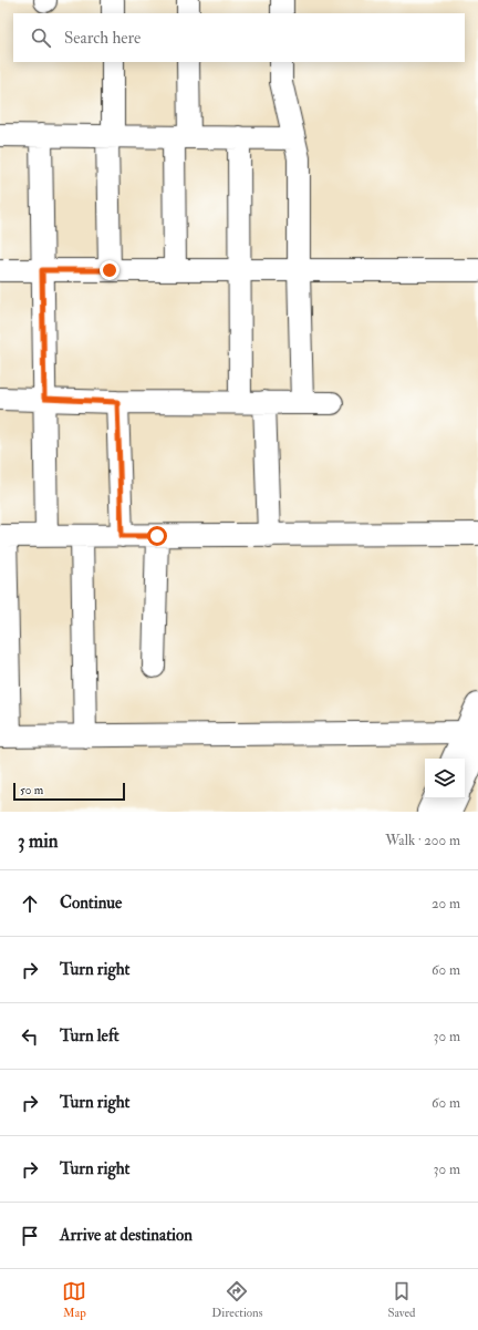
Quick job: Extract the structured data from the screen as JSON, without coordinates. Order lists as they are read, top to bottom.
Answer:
{
  "scale_bar": "50 m",
  "page": {
    "search": "Search here",
    "scale": "50 m",
    "heading": ["3 min", "Walk · 200 m"],
    "list": [
      ["Continue", "20 m"],
      ["Turn right", "60 m"],
      ["Turn left", "30 m"],
      ["Turn right", "60 m"],
      ["Turn right", "30 m"],
      "Arrive at destination"
    ],
    "nav": ["Map", "Directions", "Saved"]
  }
}
